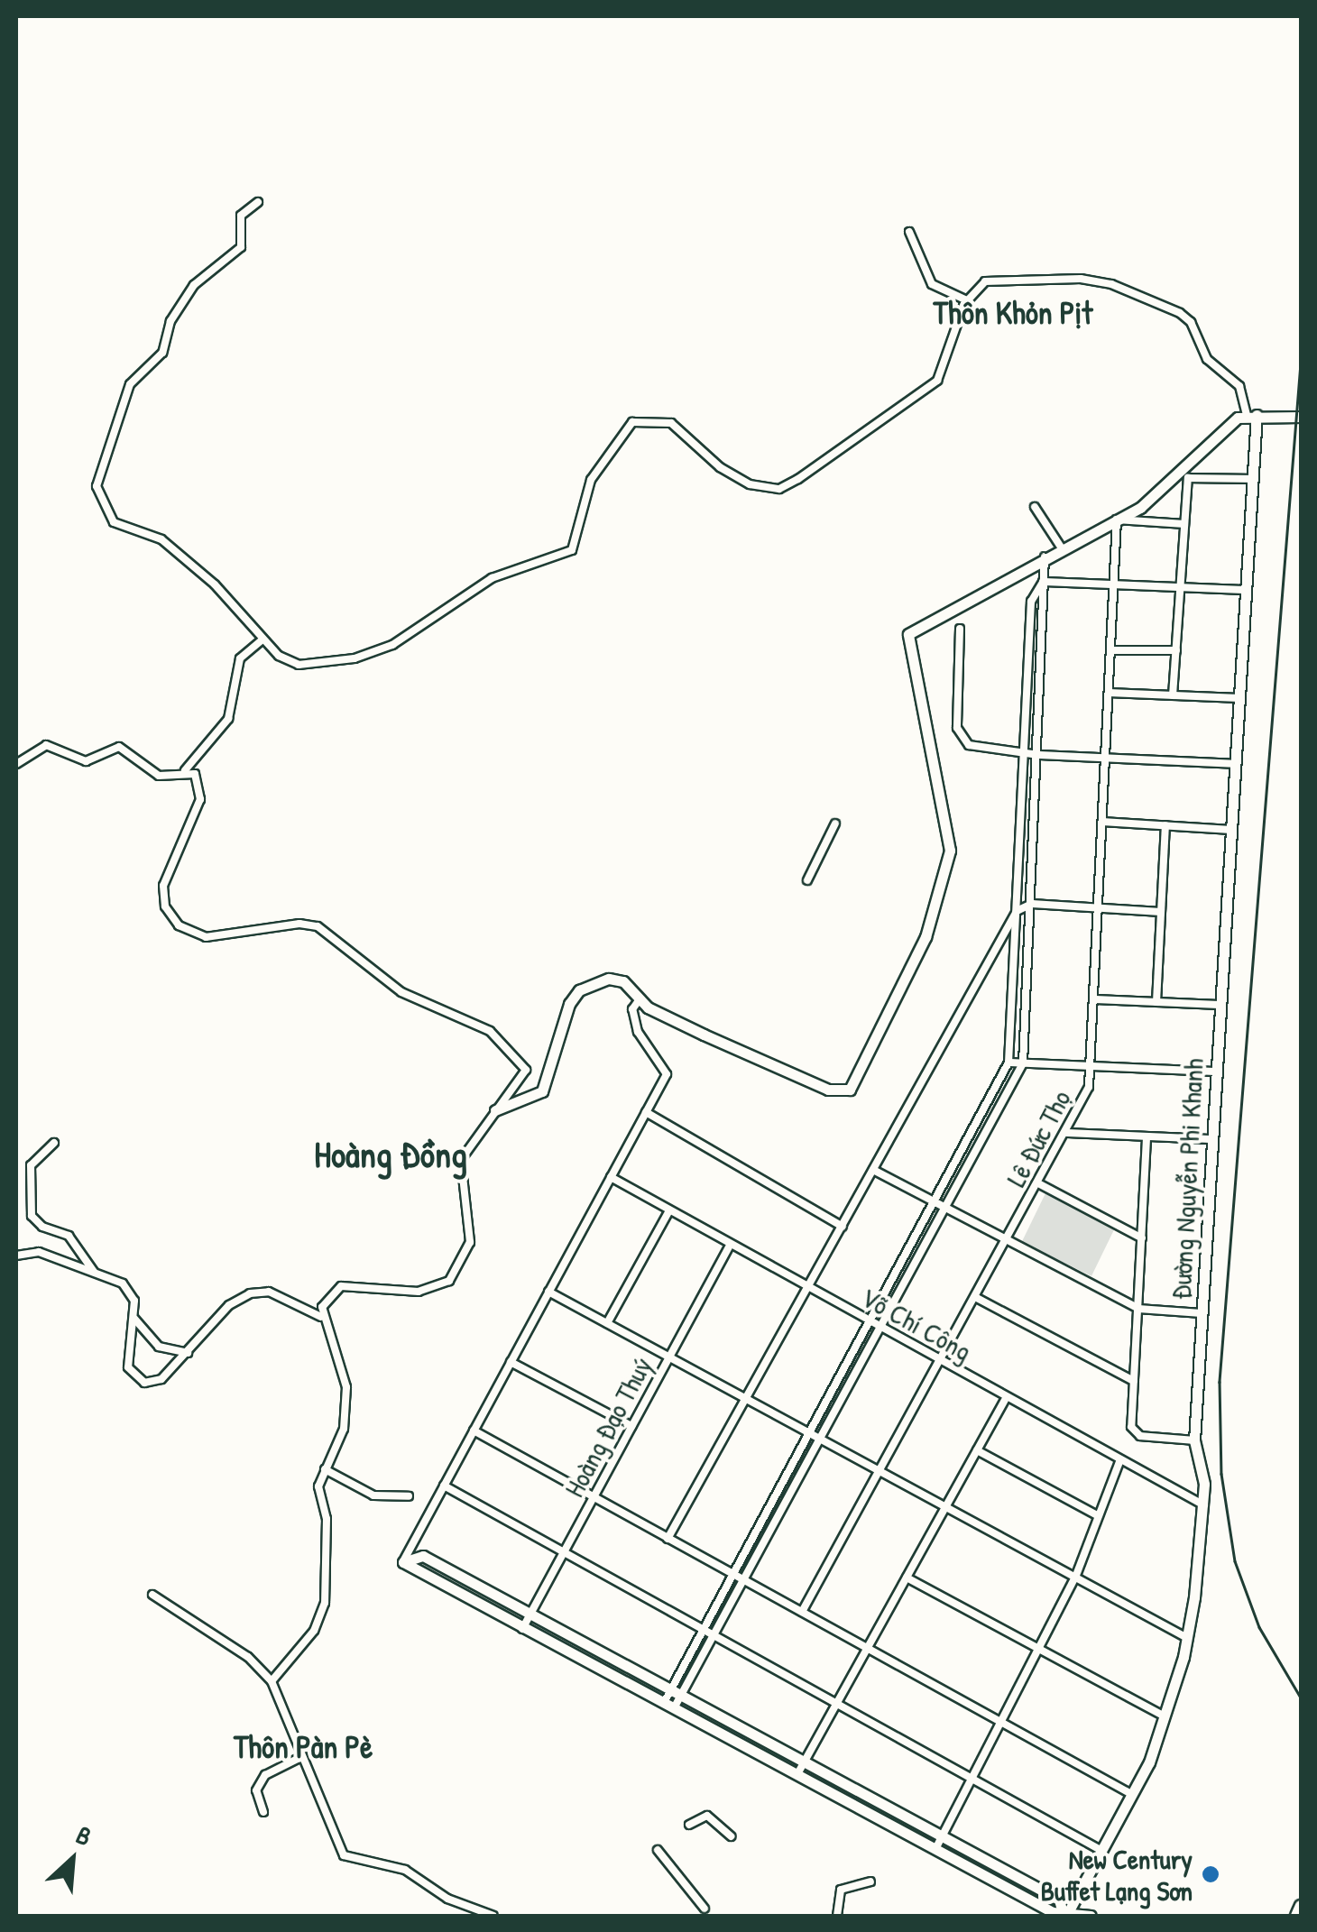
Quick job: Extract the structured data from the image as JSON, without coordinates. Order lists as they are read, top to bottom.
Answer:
{
  "streets": {
    "street": [
      "Lê Đức Thọ",
      "Đường Nguyễn Phi Khanh",
      "Võ Chí Công",
      "Hoàng Đạo Thuý"
    ]
  },
  "crossings": [
    ["Lê Đức Thọ", "Võ Chí Công"],
    ["Đường Nguyễn Phi Khanh", "Võ Chí Công"],
    ["Võ Chí Công", "Hoàng Đạo Thuý"]
  ],
  "districts": ["Thôn Khỏn Pịt", "Hoàng Đồng", "Thôn Pàn Pè"],
  "places": ["New Century Buffet Lạng Sơn"],
  "north": "top right"
}
